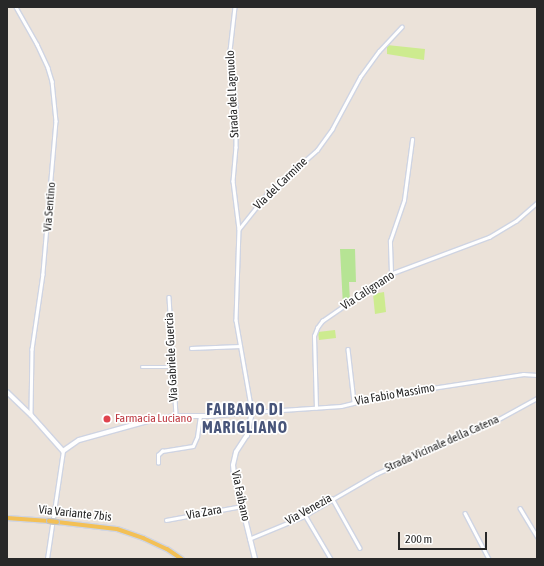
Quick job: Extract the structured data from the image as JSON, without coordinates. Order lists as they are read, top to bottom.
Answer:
{
  "streets": {
    "main road": ["Via Variante 7bis"],
    "street": [
      "Strada del Lagnuolo",
      "Via del Carmine",
      "Via Sentino",
      "Via Calignano",
      "Via Gabriele Guercia",
      "Via Fabio Massimo",
      "Strada Vicinale della Catena",
      "Via Faibano",
      "Via Venezia",
      "Via Zara"
    ]
  },
  "crossings": [
    ["Strada del Lagnuolo", "Via del Carmine"],
    ["Via Calignano", "Via Fabio Massimo"],
    ["Via Fabio Massimo", "Via Faibano"],
    ["Strada Vicinale della Catena", "Via Venezia"],
    ["Via Faibano", "Via Venezia"],
    ["Via Faibano", "Via Zara"]
  ],
  "districts": ["FAIBANO DI MARIGLIANO"],
  "places": ["Farmacia Luciano"],
  "scale_bar": "200 m"
}
